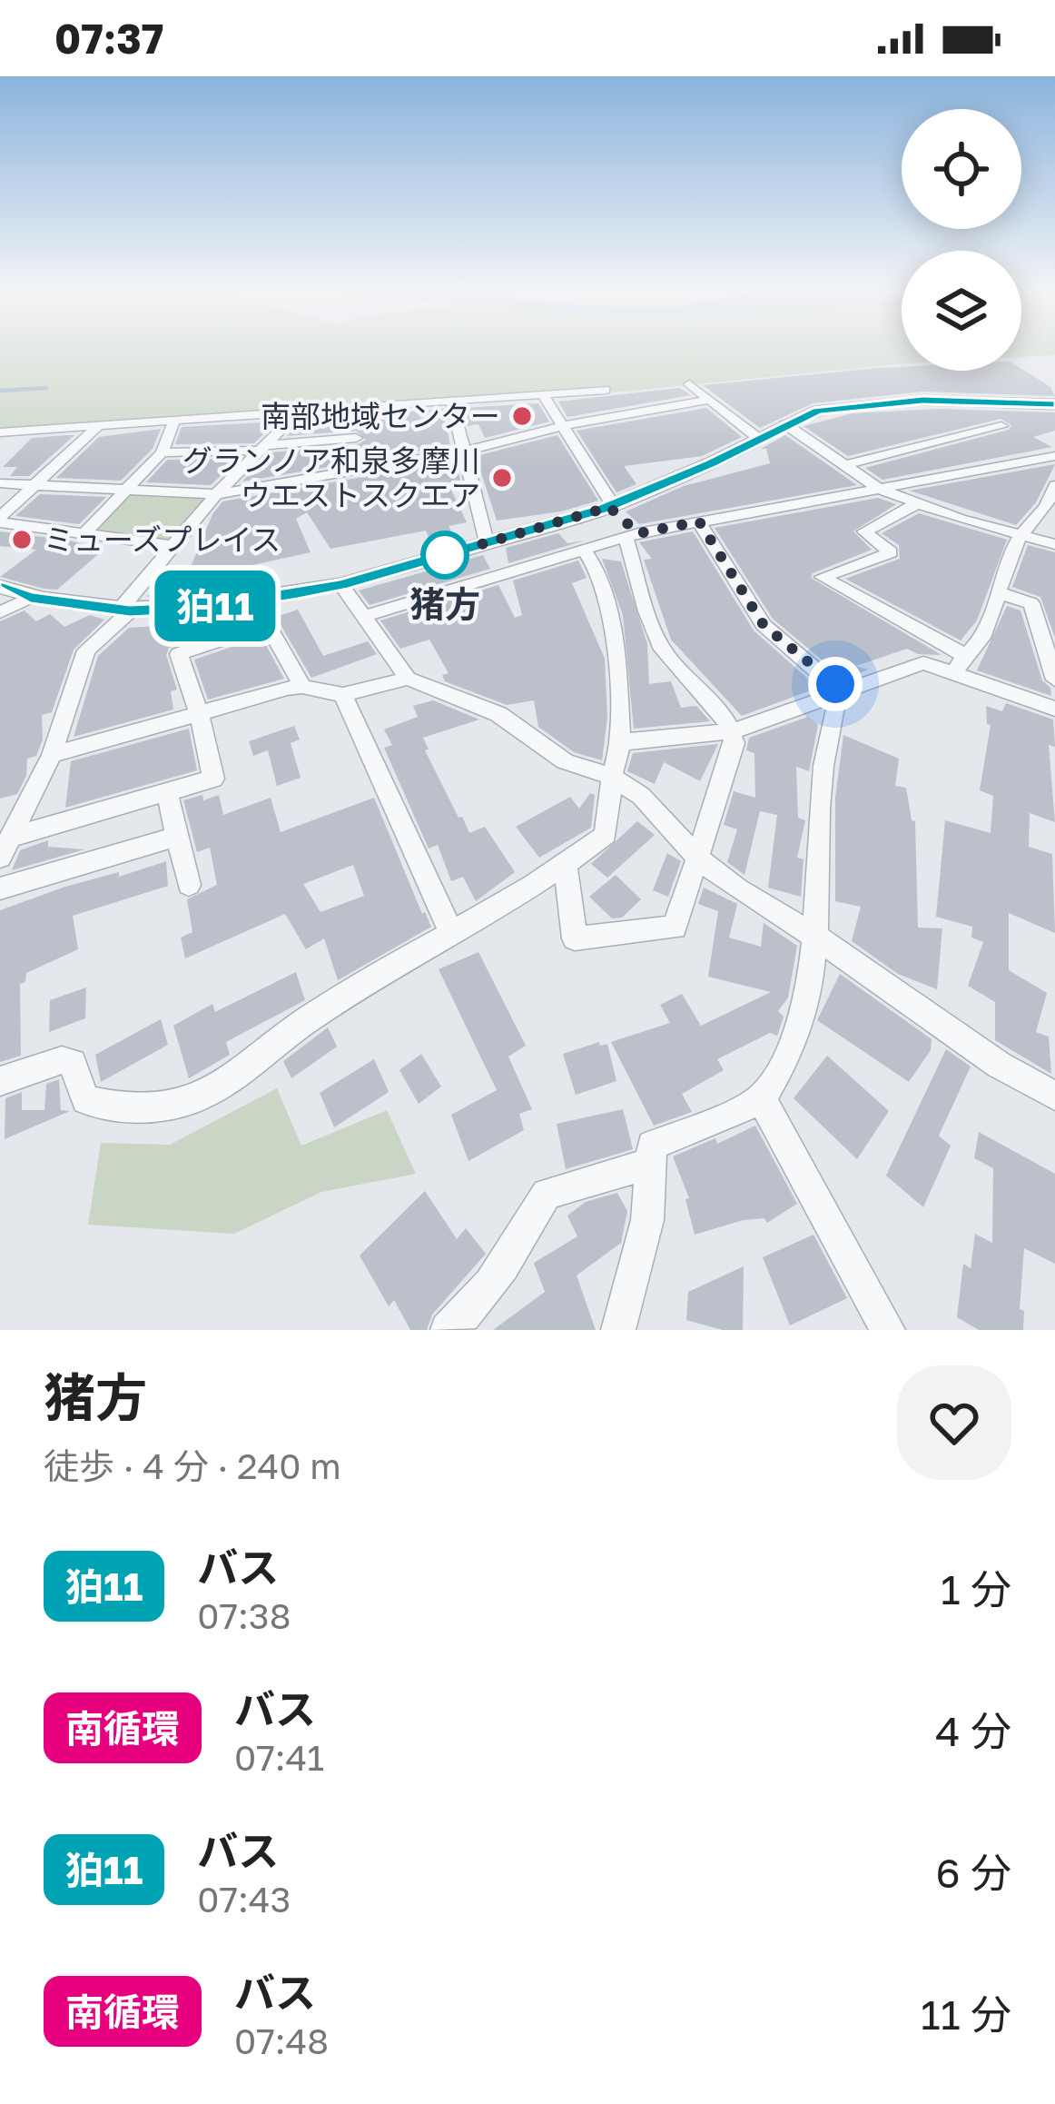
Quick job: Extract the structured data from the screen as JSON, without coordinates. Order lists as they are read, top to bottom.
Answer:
{
  "places": [
    "南部地域センター",
    "グランノア和泉多摩川 ウエストスクエア",
    "ミューズプレイス",
    "猪方"
  ],
  "lines": ["bus line 狛11"],
  "page": {
    "status": "07:37",
    "on_map": "狛11",
    "heading": ["猪方", "徒歩 · 4 分 · 240 m"],
    "list": [
      {
        "mark": "狛11",
        "name": "バス",
        "note": "07:38",
        "value": "1 分"
      },
      {
        "mark": "南循環",
        "name": "バス",
        "note": "07:41",
        "value": "4 分"
      },
      {
        "mark": "狛11",
        "name": "バス",
        "note": "07:43",
        "value": "6 分"
      },
      {
        "mark": "南循環",
        "name": "バス",
        "note": "07:48",
        "value": "11 分"
      }
    ]
  }
}
